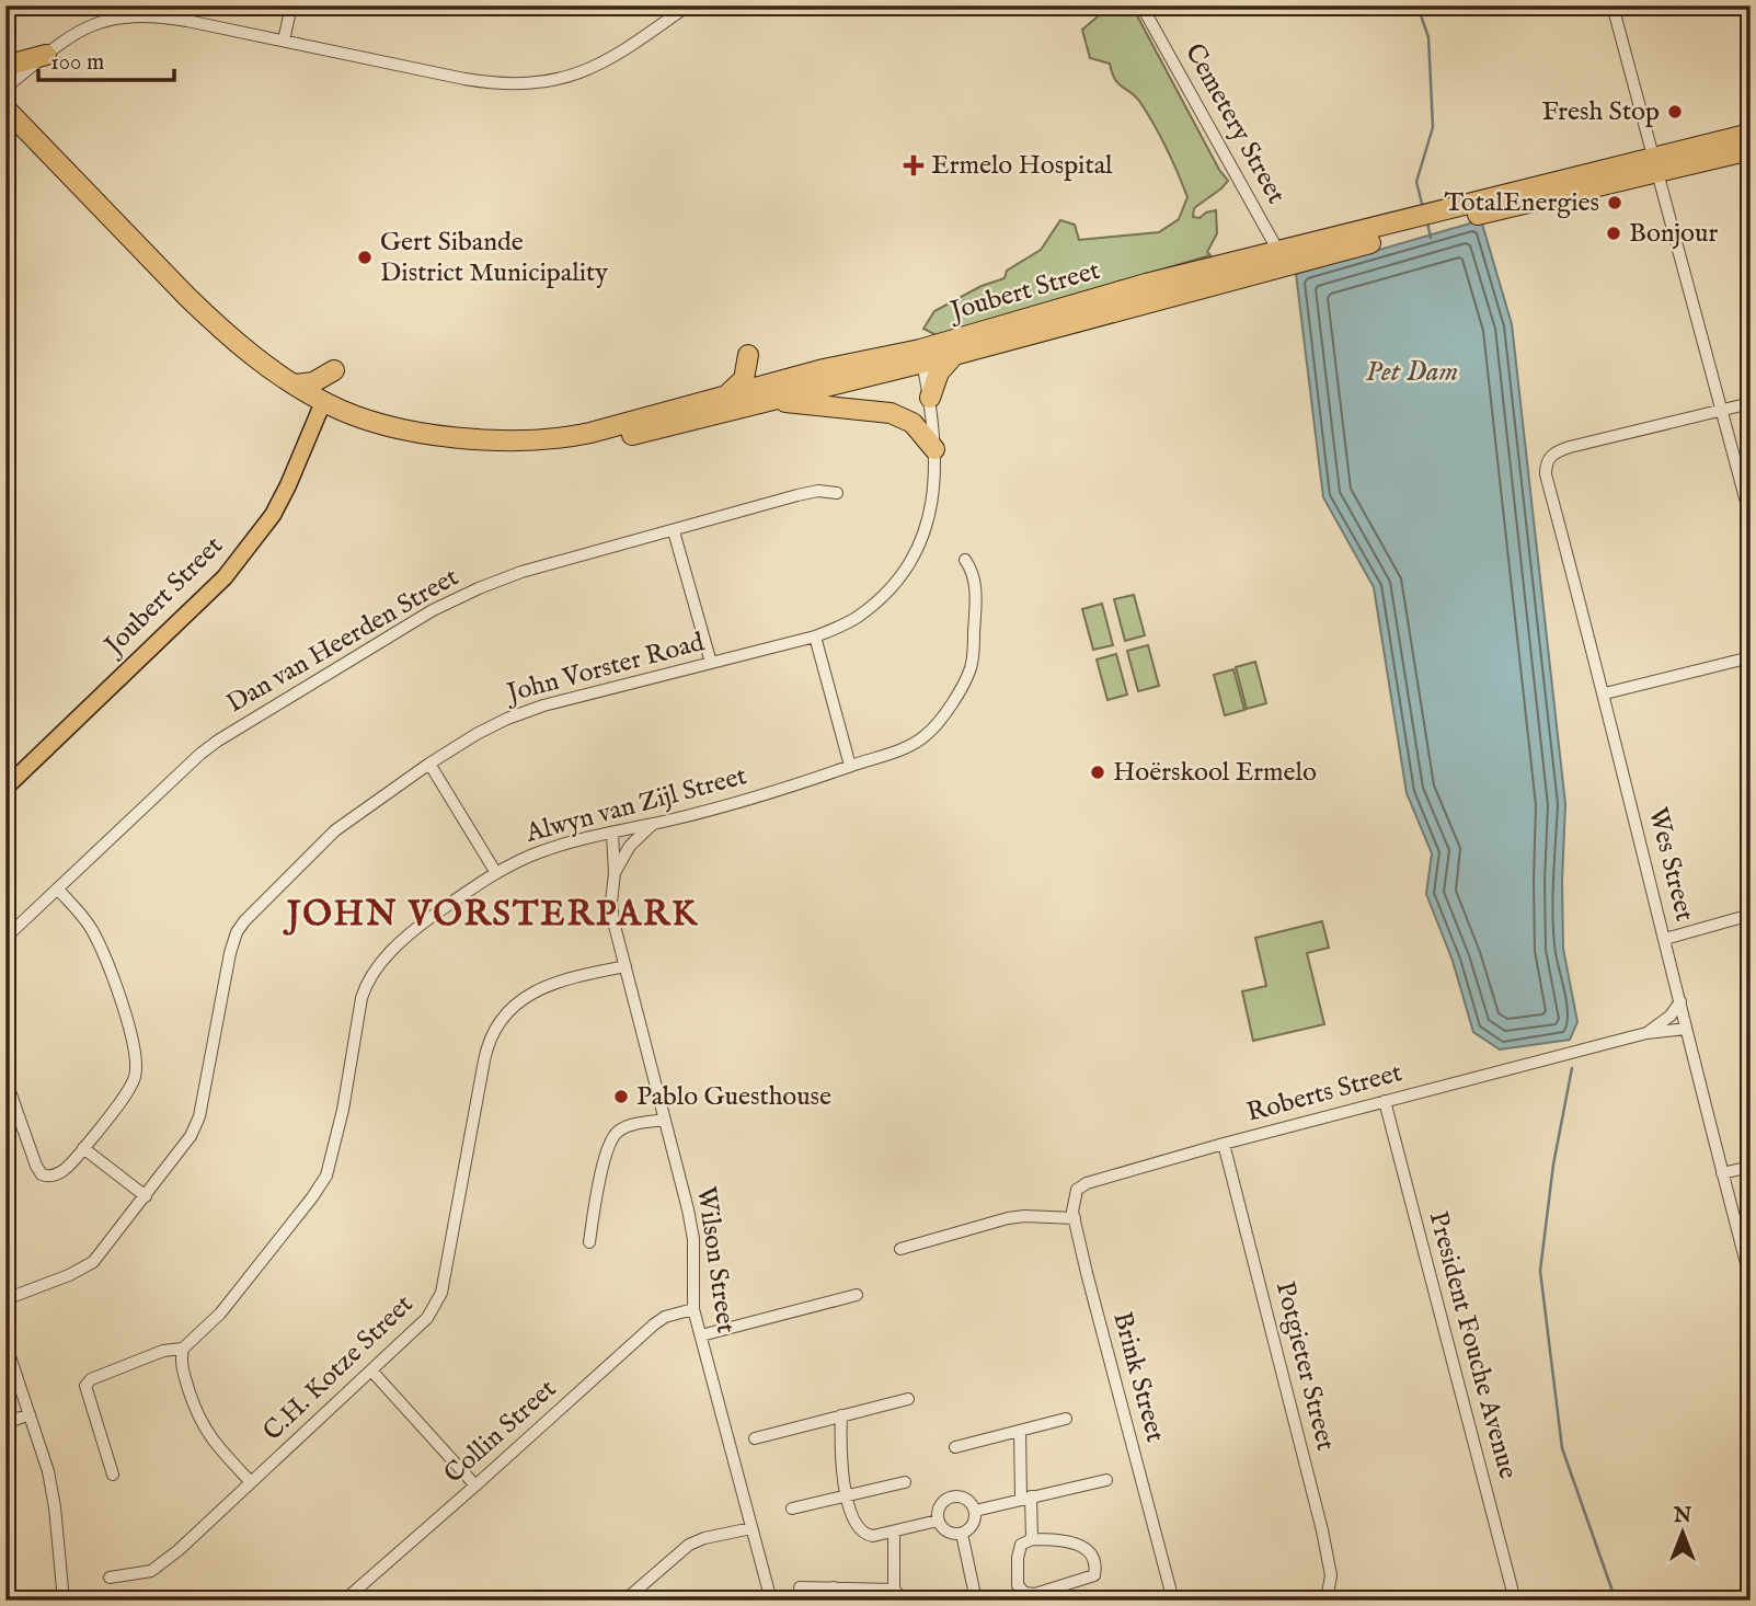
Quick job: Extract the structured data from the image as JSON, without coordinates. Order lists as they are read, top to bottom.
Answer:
{
  "streets": {
    "highway": ["Joubert Street"],
    "street": [
      "Cemetery Street",
      "Dan van Heerden Street",
      "John Vorster Road",
      "Alwyn van Zijl Street",
      "Wes Street",
      "Roberts Street",
      "Wilson Street",
      "President Fouche Avenue",
      "Potgieter Street",
      "C.H. Kotze Street",
      "Brink Street",
      "Collin Street"
    ]
  },
  "crossings": [
    ["Cemetery Street", "Joubert Street"],
    ["Joubert Street", "John Vorster Road"],
    ["Alwyn van Zijl Street", "Wilson Street"],
    ["Wes Street", "Roberts Street"],
    ["Roberts Street", "President Fouche Avenue"],
    ["Roberts Street", "Potgieter Street"],
    ["Roberts Street", "Brink Street"],
    ["Wilson Street", "C.H. Kotze Street"],
    ["Wilson Street", "Collin Street"]
  ],
  "districts": ["JOHN VORSTERPARK"],
  "water": ["Pet Dam"],
  "places": {
    "other": [
      "Fresh Stop",
      "TotalEnergies",
      "Bonjour",
      "Gert Sibande District Municipality",
      "Hoërskool Ermelo",
      "Pablo Guesthouse"
    ],
    "health": ["Ermelo Hospital"]
  },
  "scale_bar": "100 m",
  "north": "top"
}
